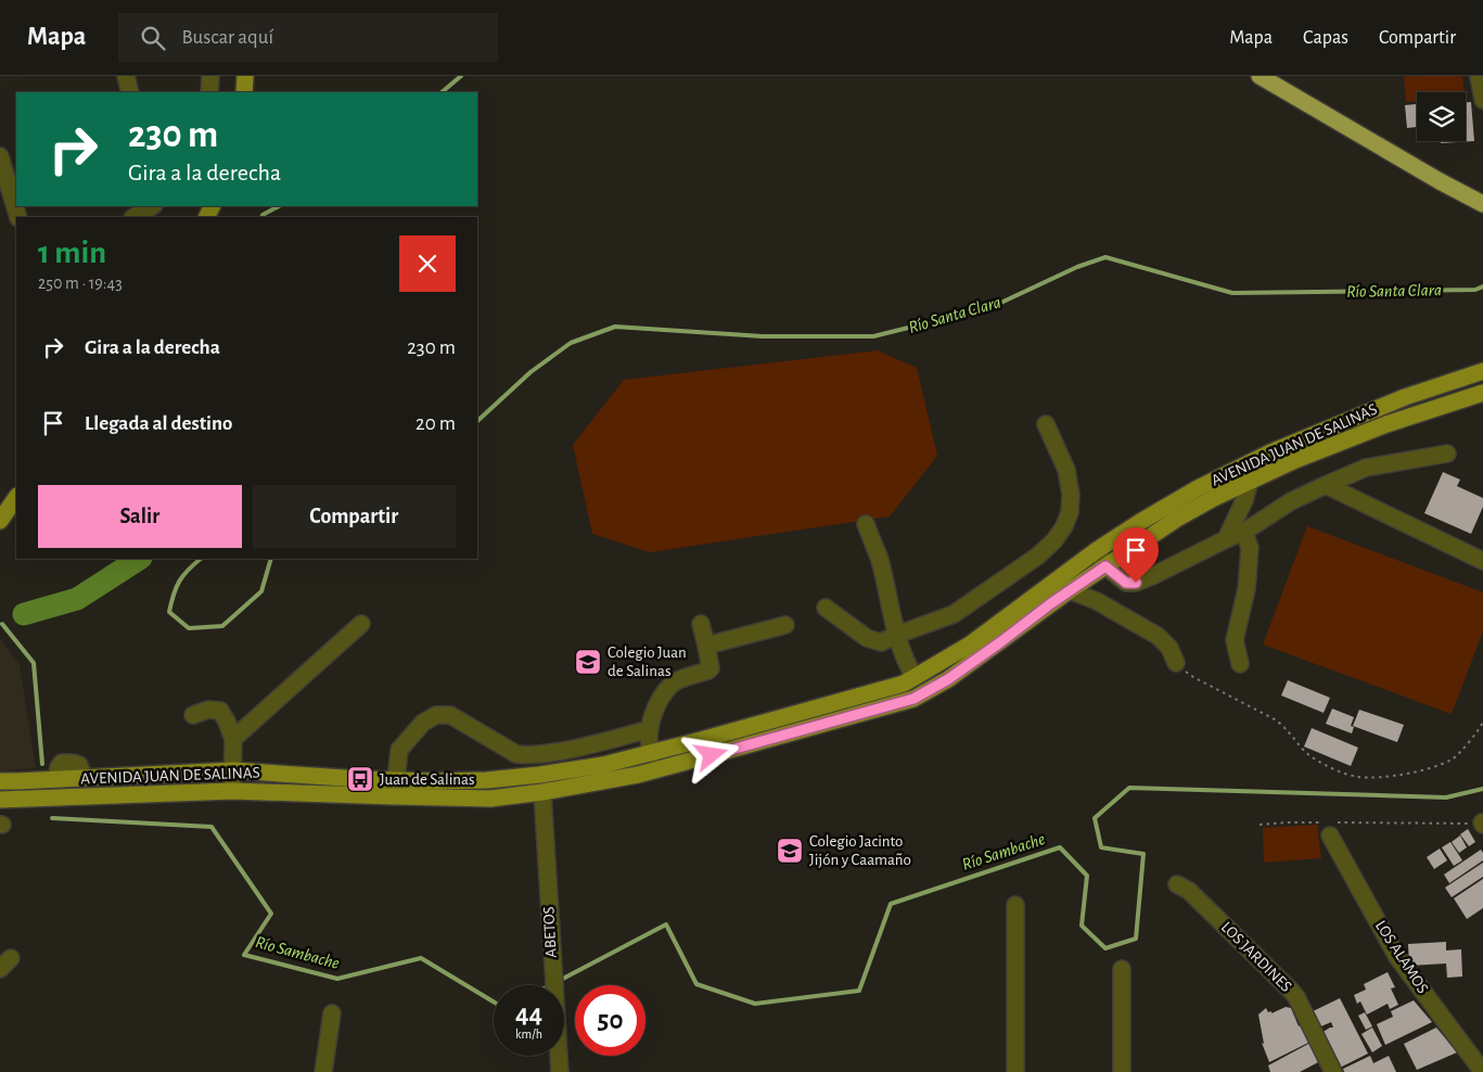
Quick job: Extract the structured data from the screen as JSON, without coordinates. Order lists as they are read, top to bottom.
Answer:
{
  "streets": {
    "main road": ["AVENIDA JUAN DE SALINAS"],
    "street": ["ABETOS", "LOS JARDINES", "LOS ALAMOS"]
  },
  "crossings": [
    ["AVENIDA JUAN DE SALINAS", "ABETOS"]
  ],
  "water": ["Río Santa Clara", "Río Sambache"],
  "places": {
    "school or university": ["Colegio Juan de Salinas", "Colegio Jacinto Jijón y Caamaño"],
    "bus stop": ["Juan de Salinas"]
  },
  "page": {
    "header": "Mapa",
    "search": "Buscar aquí",
    "nav": ["Mapa", "Capas", "Compartir"],
    "turn": ["230 m", "Gira a la derecha"],
    "heading": ["1 min", "250 m · 19:43"],
    "list": [
      {
        "name": "Gira a la derecha",
        "value": "230 m"
      },
      {
        "name": "Llegada al destino",
        "value": "20 m"
      }
    ],
    "buttons": ["Salir", "Compartir"],
    "speed": "44 km/h",
    "limit": "50"
  }
}
